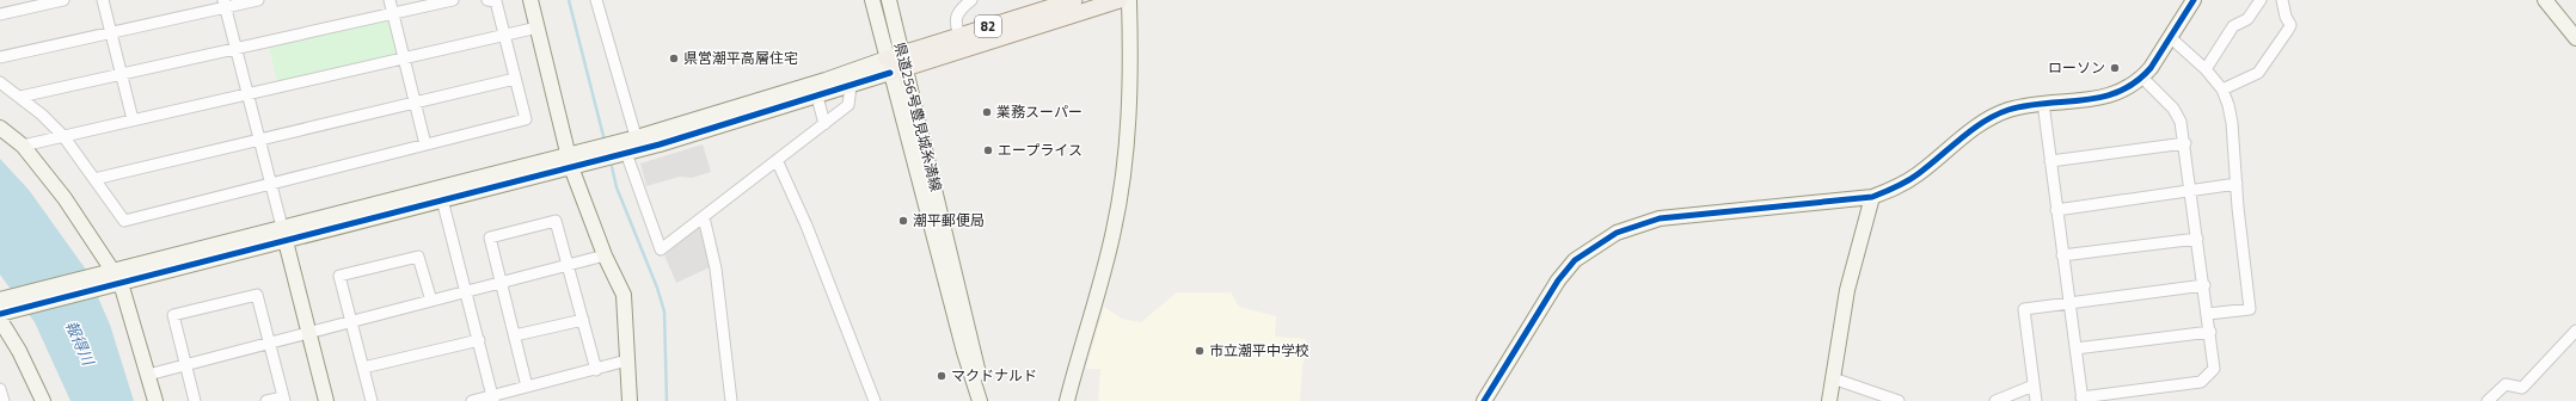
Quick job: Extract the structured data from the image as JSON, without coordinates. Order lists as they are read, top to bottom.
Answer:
{
  "streets": {
    "main road": ["82"],
    "street": ["県道256号豊見城糸満線"]
  },
  "crossings": [
    ["82", "県道256号豊見城糸満線"]
  ],
  "water": ["報得川"],
  "places": [
    "県営潮平高層住宅",
    "ローソン",
    "業務スーパー",
    "エープライス",
    "潮平郵便局",
    "市立潮平中学校",
    "マクドナルド"
  ]
}
